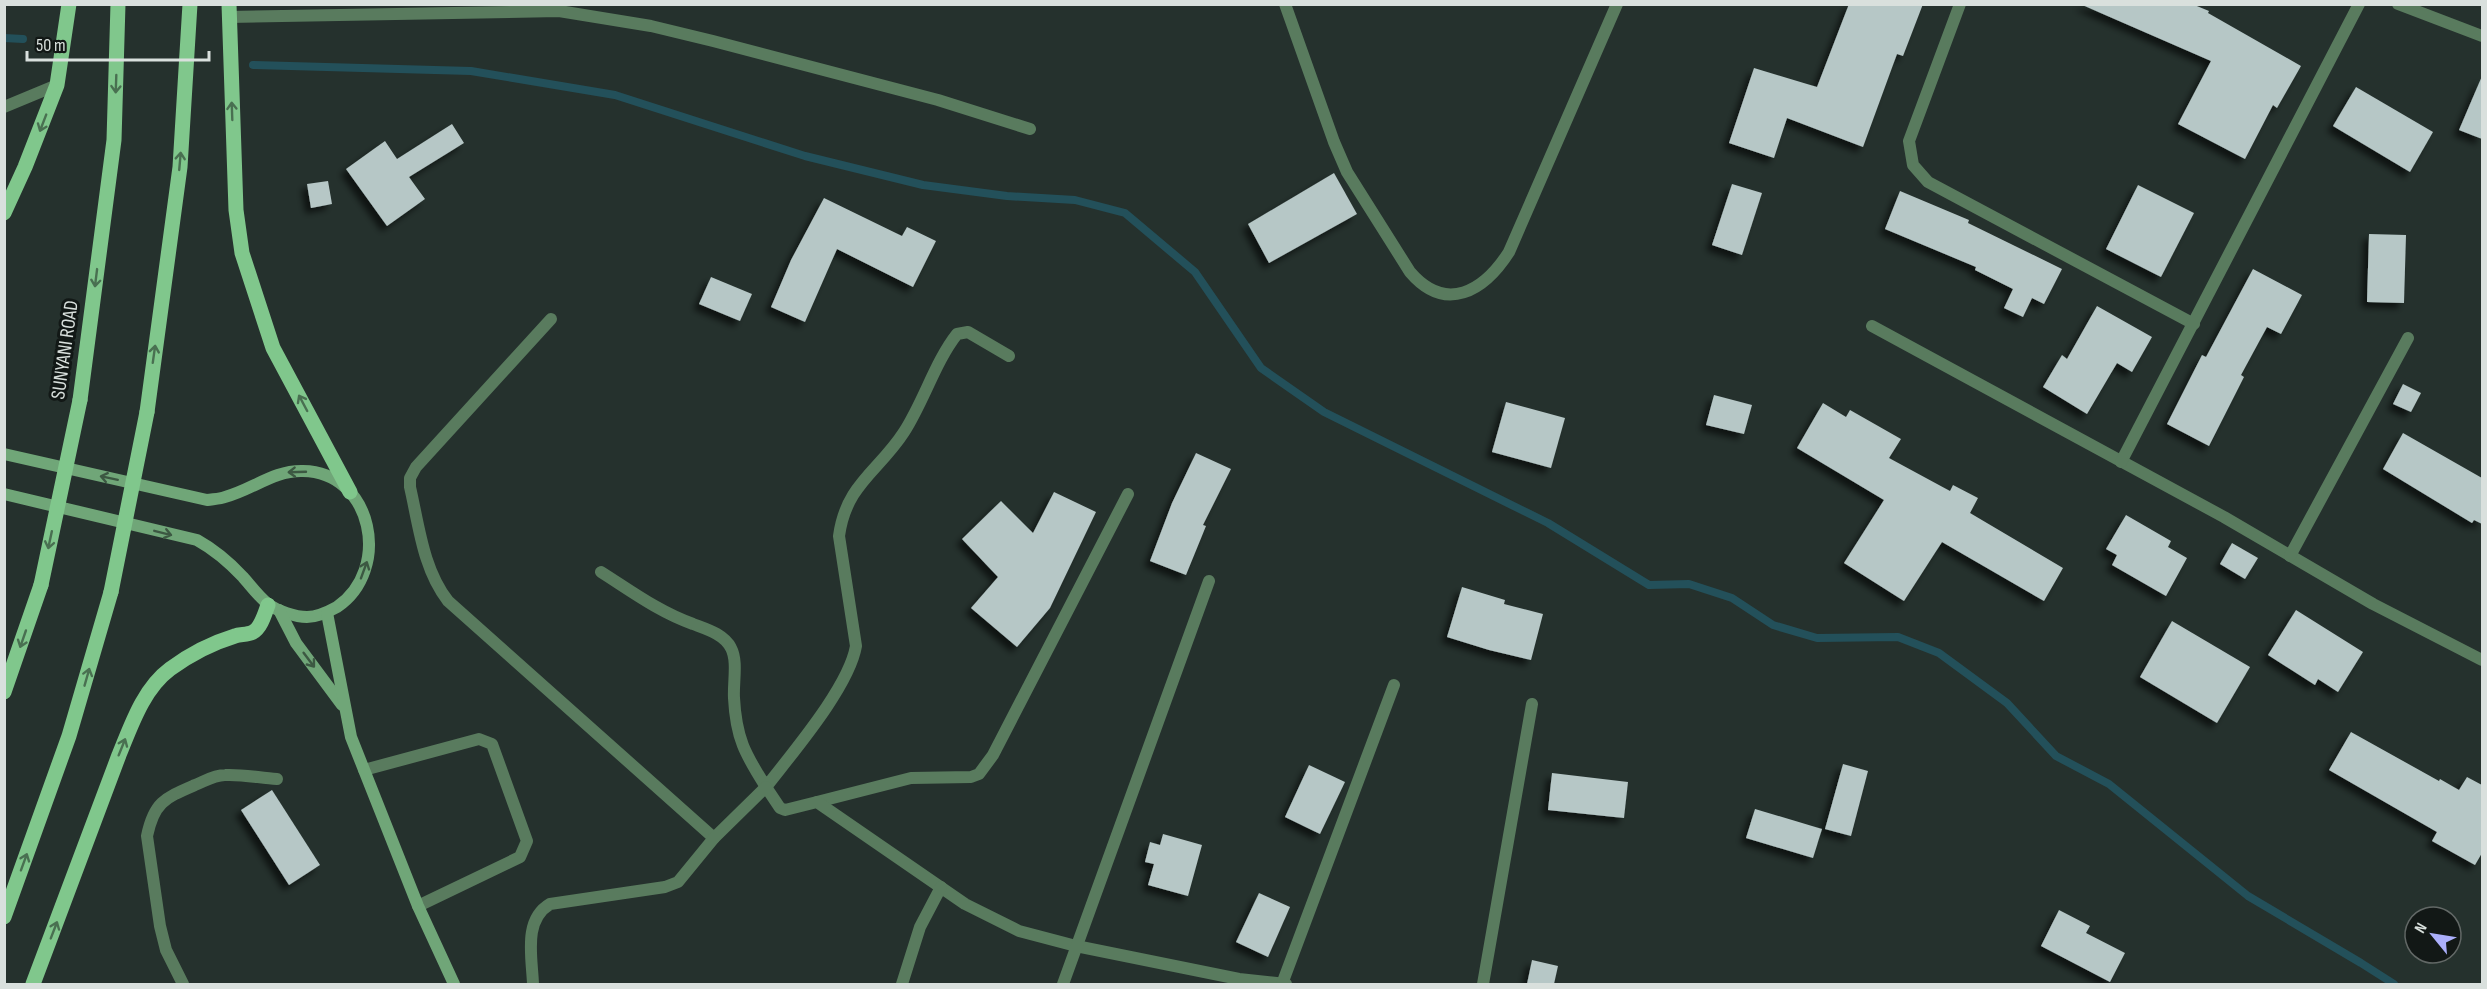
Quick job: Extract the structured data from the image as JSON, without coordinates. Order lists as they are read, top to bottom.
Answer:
{
  "streets": {
    "main road": ["SUNYANI ROAD"]
  },
  "scale_bar": "50 m",
  "north": "top left"
}
